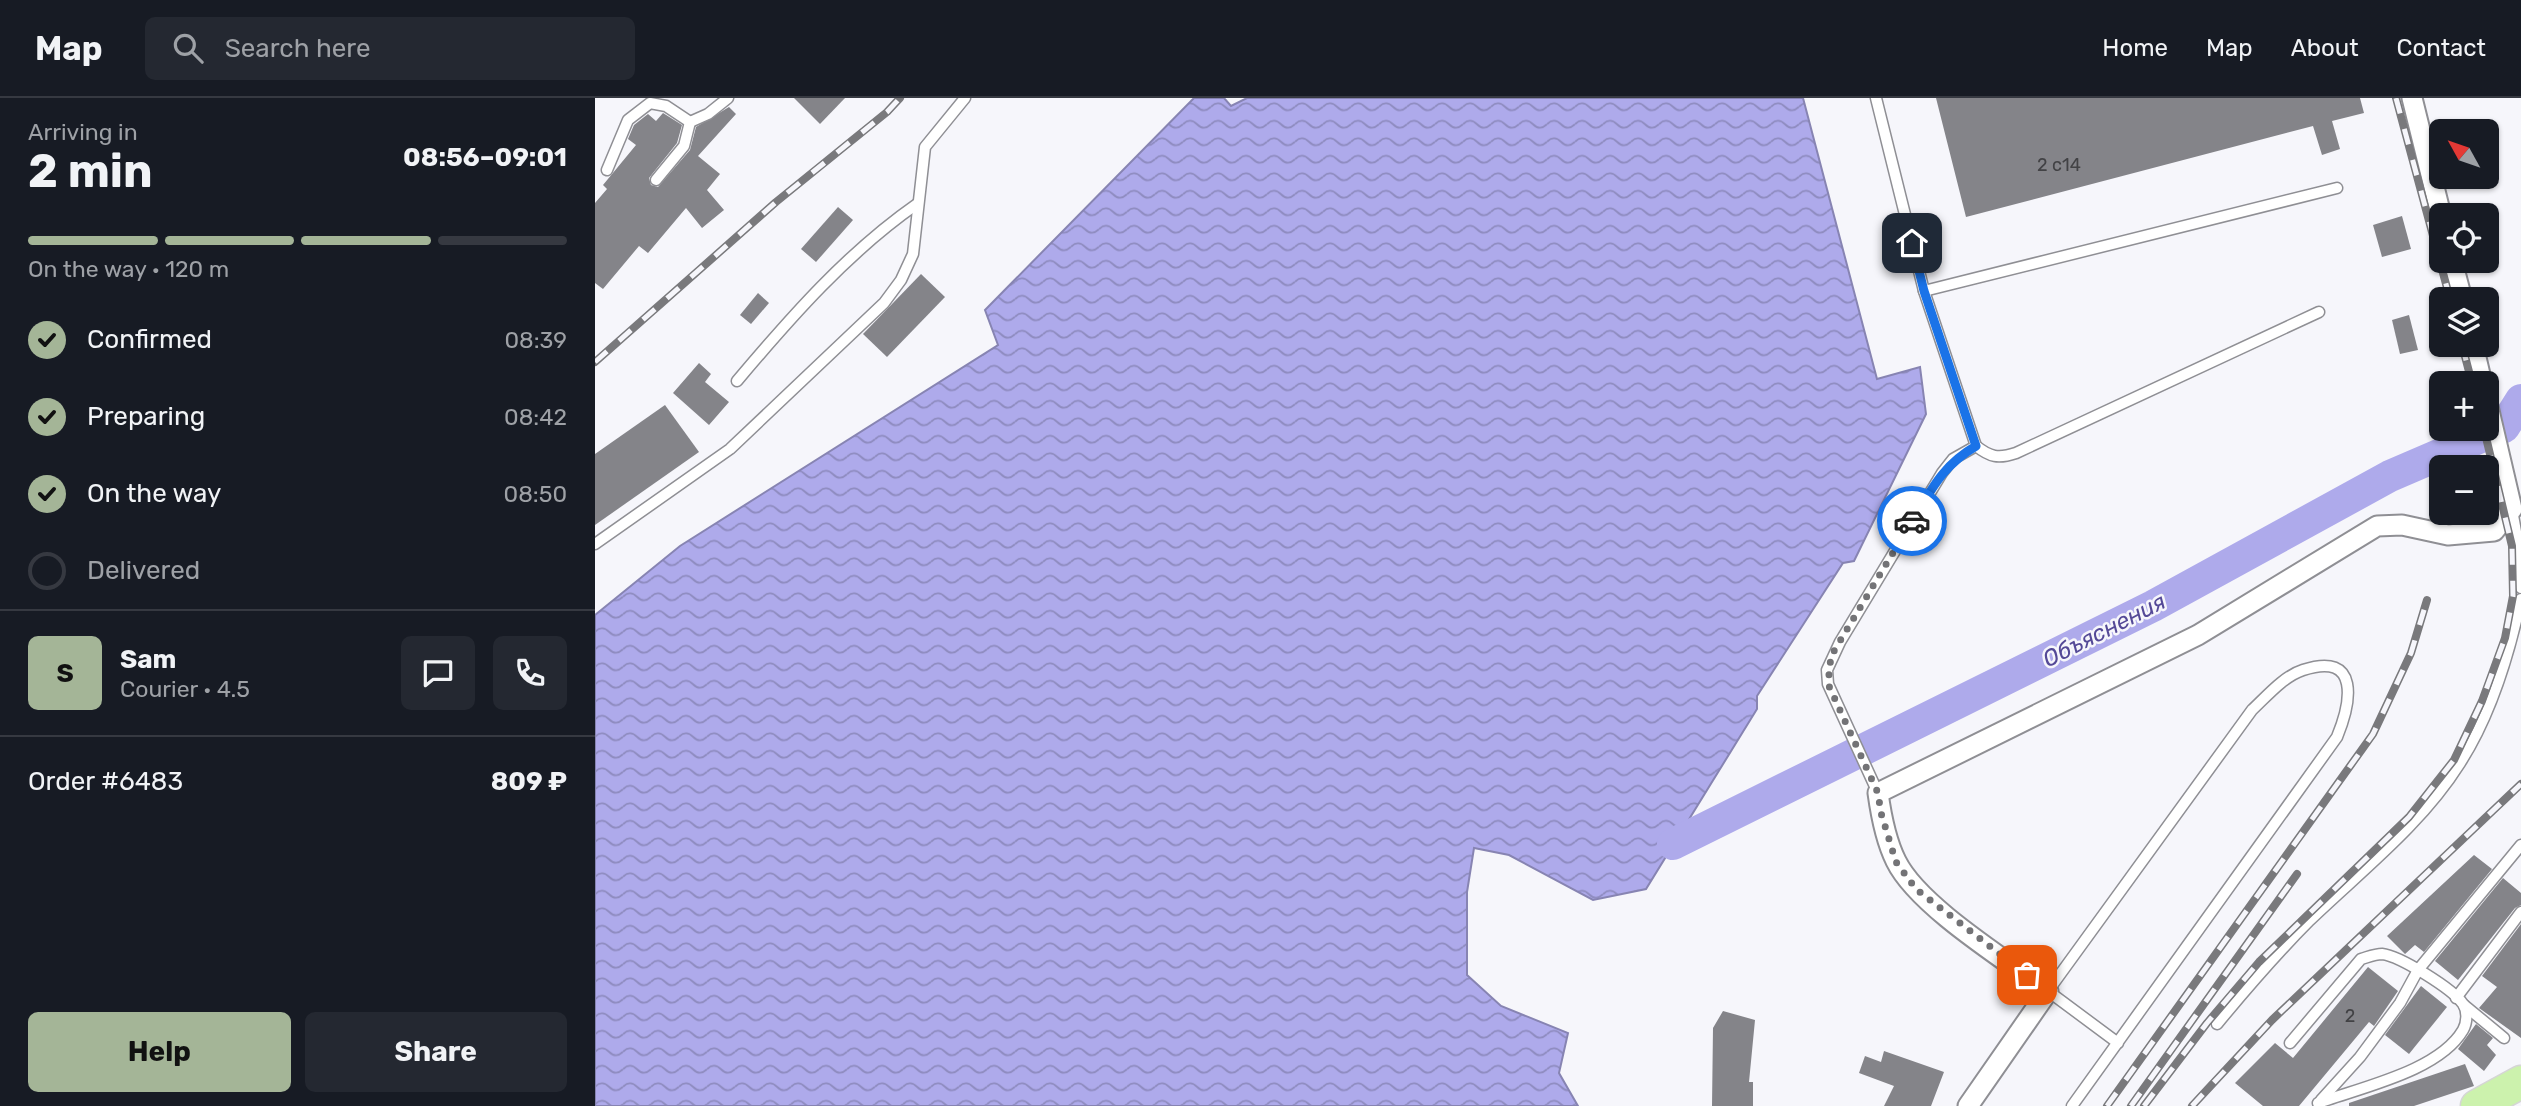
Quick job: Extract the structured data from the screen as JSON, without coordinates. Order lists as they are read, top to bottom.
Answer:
{
  "water": ["Объяснения"],
  "house_numbers": ["2 с14", "2"],
  "north": "top left",
  "page": {
    "header": "Map",
    "search": "Search here",
    "nav": [
      "Home",
      "Map",
      "About",
      "Contact"
    ],
    "heading": ["2 min", "Arriving in", "08:56–09:01"],
    "panel": [
      "Sam",
      "Courier · 4.5",
      "Order #6483",
      "809 ₽"
    ],
    "map_buttons": ["+", "−"],
    "bar": "On the way · 120 m",
    "list": [
      ["Confirmed", "08:39"],
      ["Preparing", "08:42"],
      ["On the way", "08:50"],
      "Delivered"
    ],
    "round": "S",
    "buttons": ["Help", "Share"]
  }
}
